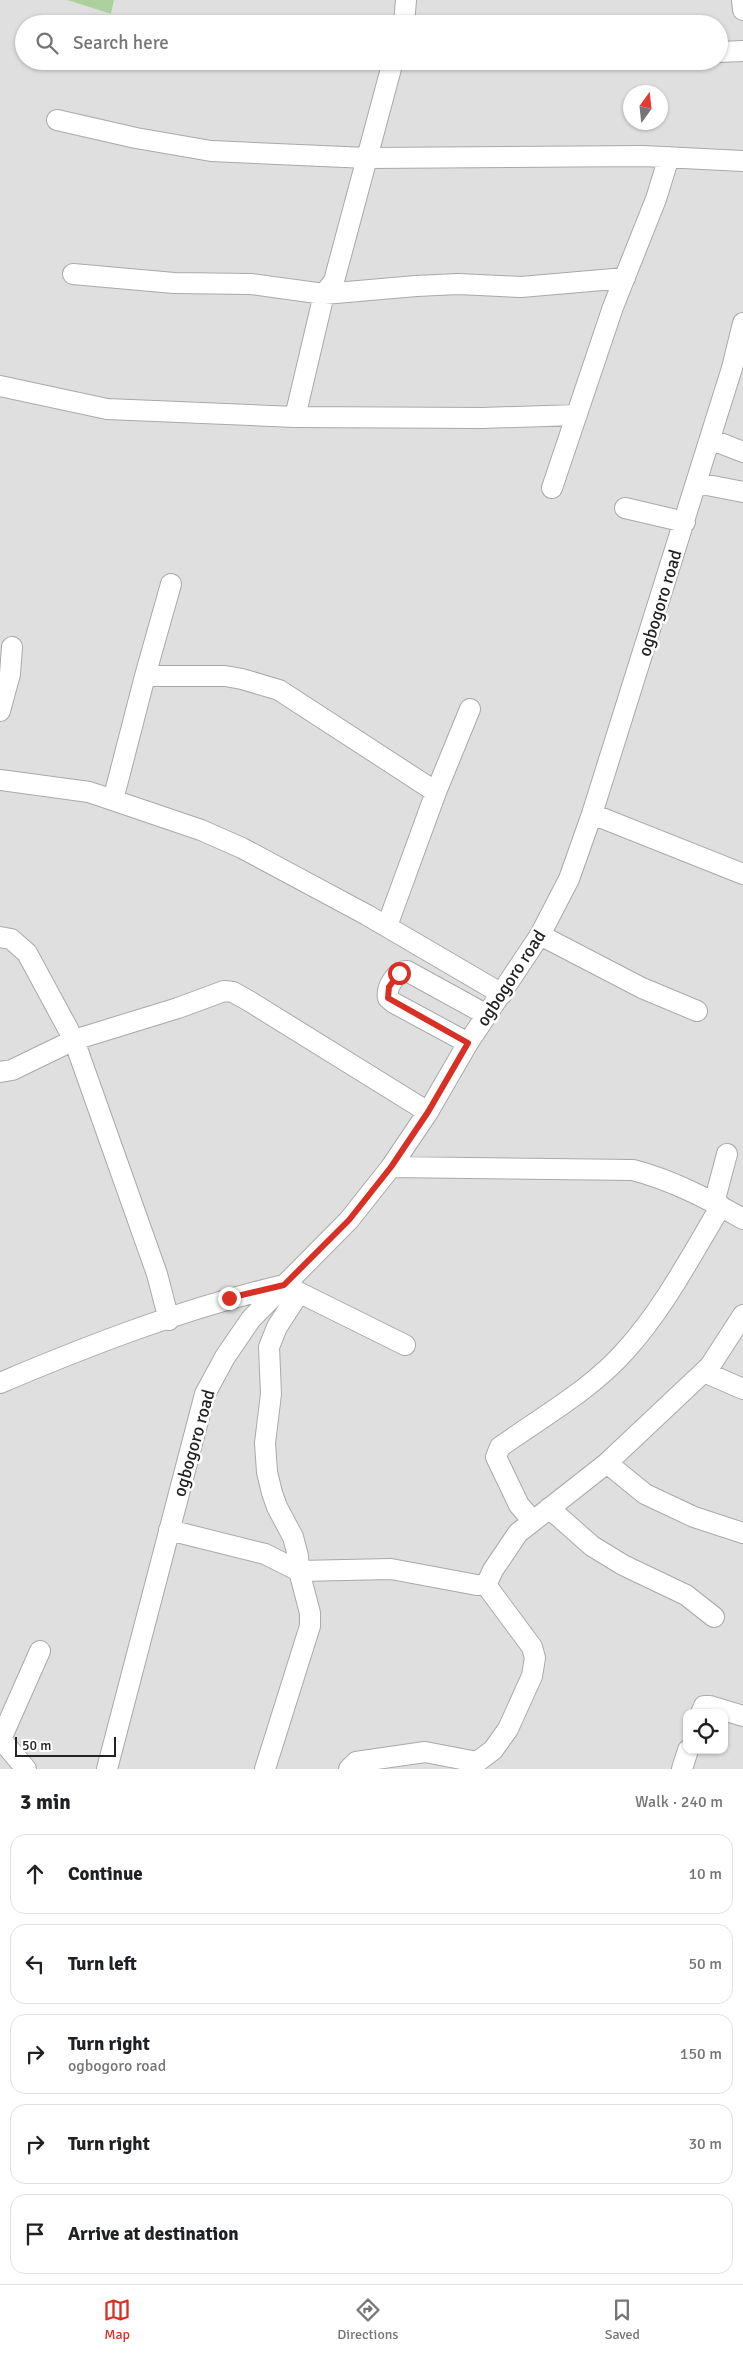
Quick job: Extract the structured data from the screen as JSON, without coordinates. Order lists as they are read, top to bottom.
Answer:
{
  "streets": {
    "street": ["ogbogoro road"]
  },
  "scale_bar": "50 m",
  "north": "top",
  "page": {
    "search": "Search here",
    "scale": "50 m",
    "heading": ["3 min", "Walk · 240 m"],
    "list": [
      ["Continue", "10 m"],
      ["Turn left", "50 m"],
      ["Turn right", "ogbogoro road", "150 m"],
      ["Turn right", "30 m"],
      "Arrive at destination"
    ],
    "nav": ["Map", "Directions", "Saved"]
  }
}
